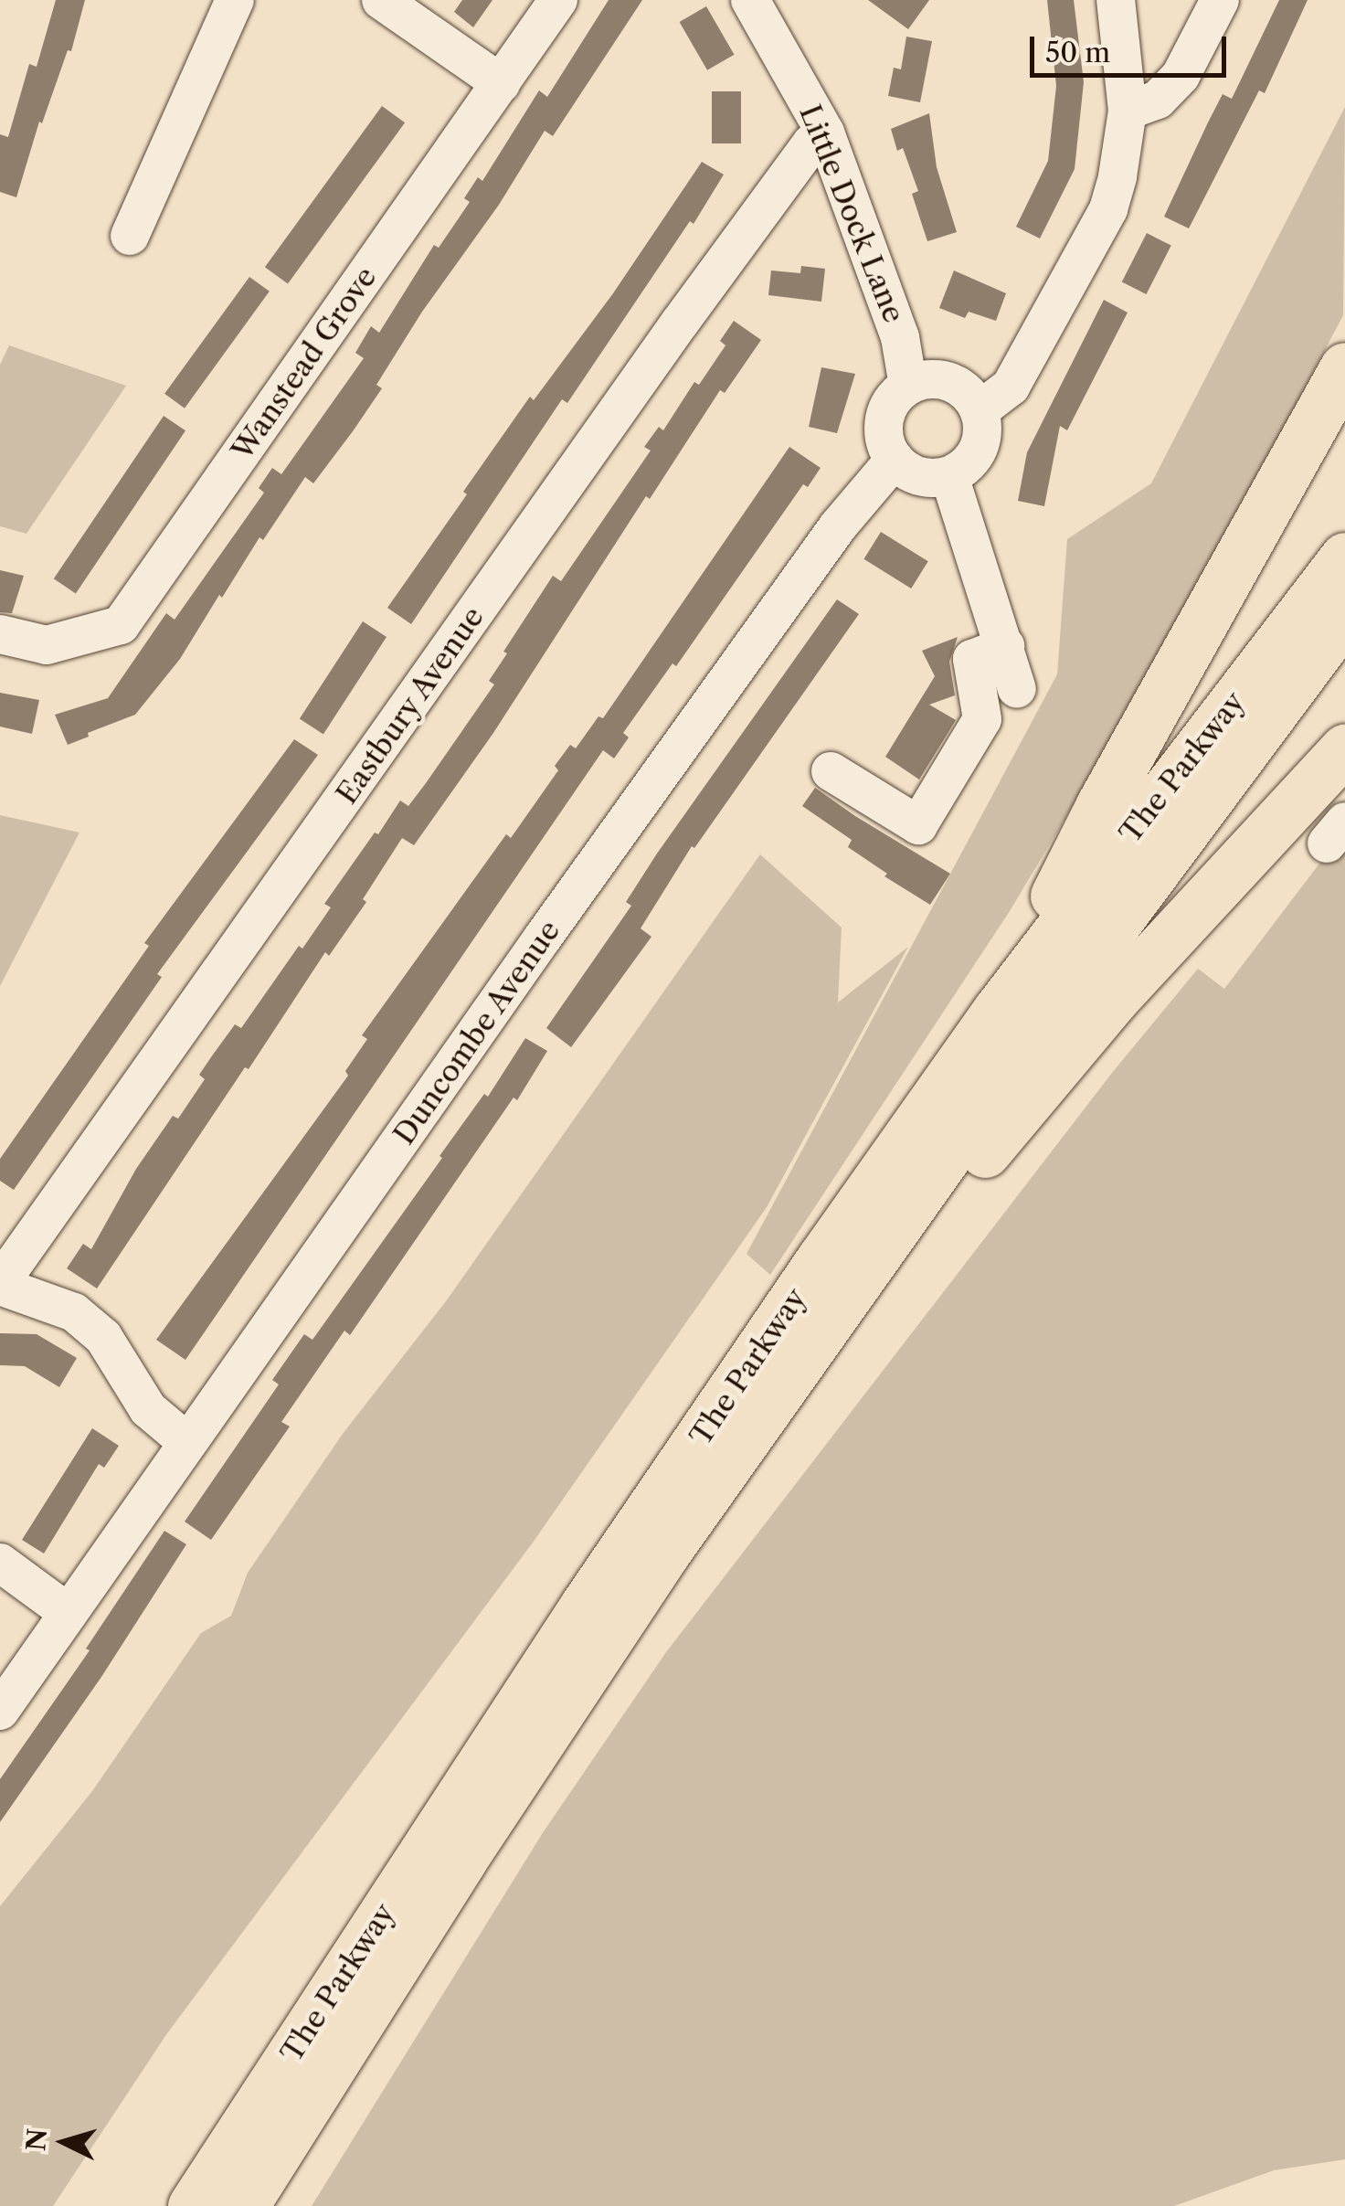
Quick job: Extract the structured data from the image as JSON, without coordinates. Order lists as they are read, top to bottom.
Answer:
{
  "streets": {
    "highway": ["The Parkway"],
    "street": [
      "Little Dock Lane",
      "Wanstead Grove",
      "Eastbury Avenue",
      "Duncombe Avenue"
    ]
  },
  "crossings": [
    ["Little Dock Lane", "Eastbury Avenue"],
    ["Little Dock Lane", "Duncombe Avenue"]
  ],
  "scale_bar": "50 m",
  "north": "left"
}
